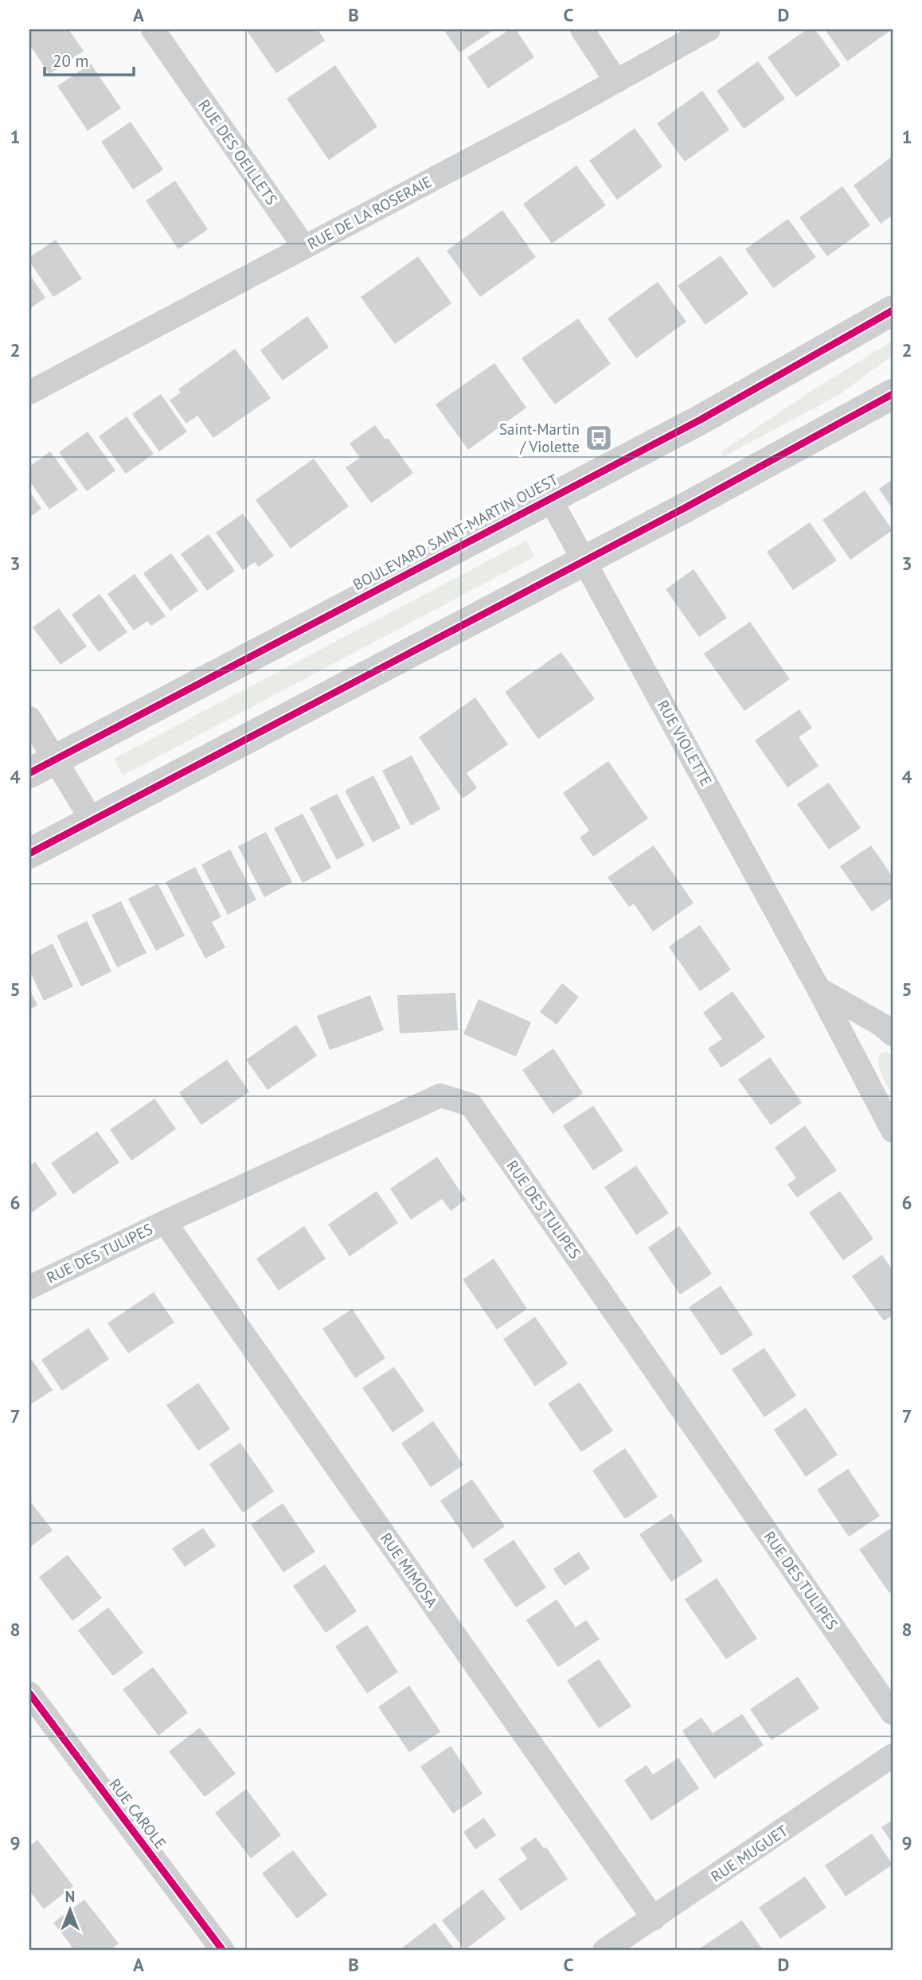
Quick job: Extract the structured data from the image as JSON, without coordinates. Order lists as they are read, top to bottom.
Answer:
{
  "streets": {
    "street": [
      "RUE DES OEILLETS",
      "RUE DE LA ROSERAIE",
      "BOULEVARD SAINT-MARTIN OUEST",
      "RUE VIOLETTE",
      "RUE DES TULIPES",
      "RUE MIMOSA",
      "RUE CAROLE",
      "RUE MUGUET"
    ]
  },
  "crossings": [
    ["RUE DES OEILLETS", "RUE DE LA ROSERAIE"],
    ["BOULEVARD SAINT-MARTIN OUEST", "RUE VIOLETTE"],
    ["RUE DES TULIPES", "RUE MIMOSA"],
    ["RUE MIMOSA", "RUE MUGUET"]
  ],
  "places": {
    "bus stop": ["Saint-Martin / Violette"]
  },
  "scale_bar": "20 m",
  "north": "top",
  "grid": {
    "columns": [
      "A",
      "B",
      "C",
      "D"
    ],
    "rows": [
      "1",
      "2",
      "3",
      "4",
      "5",
      "6",
      "7",
      "8",
      "9"
    ]
  }
}
